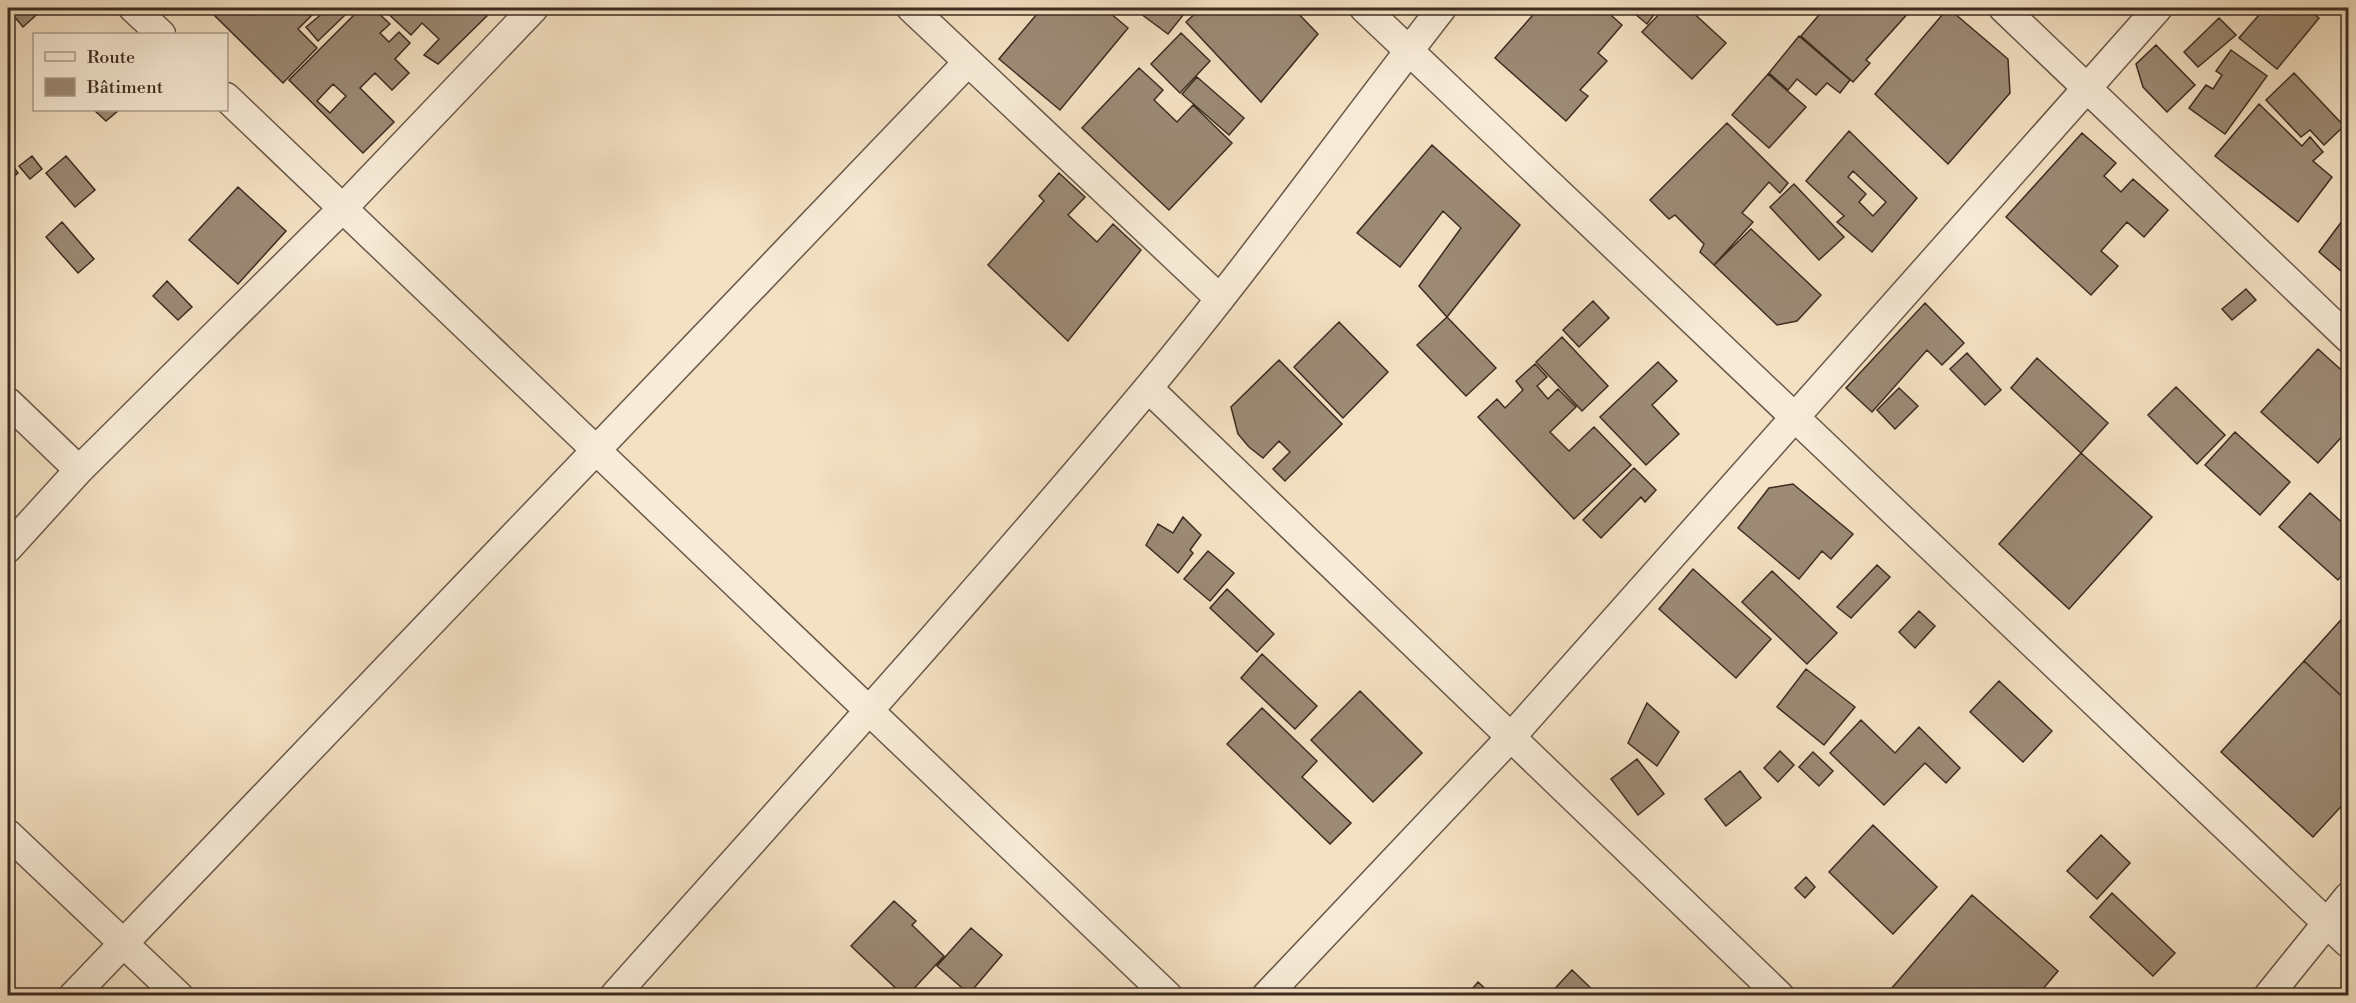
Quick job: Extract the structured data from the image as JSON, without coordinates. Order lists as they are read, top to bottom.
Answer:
{
  "legend": ["Route", "Bâtiment"]
}
